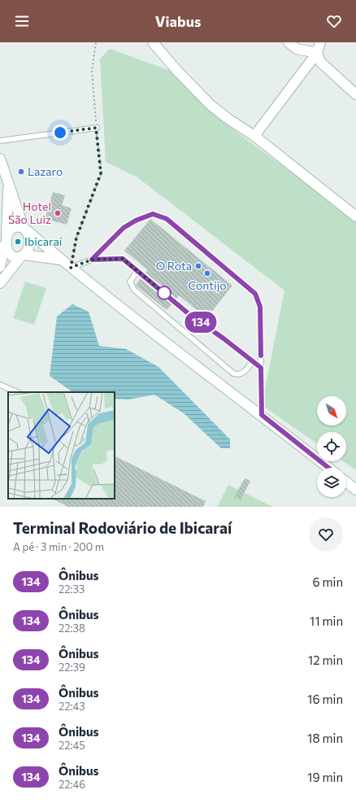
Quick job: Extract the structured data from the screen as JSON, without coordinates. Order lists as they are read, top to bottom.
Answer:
{
  "places": [
    "Lazaro",
    "Hotel São Luiz",
    "Ibicaraí",
    "O Rota",
    "Contijo"
  ],
  "lines": ["bus line 134"],
  "north": "bottom right",
  "page": {
    "header": "Viabus",
    "on_map": "134",
    "heading": ["Terminal Rodoviário de Ibicaraí", "A pé · 3 min · 200 m"],
    "list": [
      {
        "mark": "134",
        "name": "Ônibus",
        "note": "22:33",
        "value": "6 min"
      },
      {
        "mark": "134",
        "name": "Ônibus",
        "note": "22:38",
        "value": "11 min"
      },
      {
        "mark": "134",
        "name": "Ônibus",
        "note": "22:39",
        "value": "12 min"
      },
      {
        "mark": "134",
        "name": "Ônibus",
        "note": "22:43",
        "value": "16 min"
      },
      {
        "mark": "134",
        "name": "Ônibus",
        "note": "22:45",
        "value": "18 min"
      },
      {
        "mark": "134",
        "name": "Ônibus",
        "note": "22:46",
        "value": "19 min"
      }
    ]
  }
}
